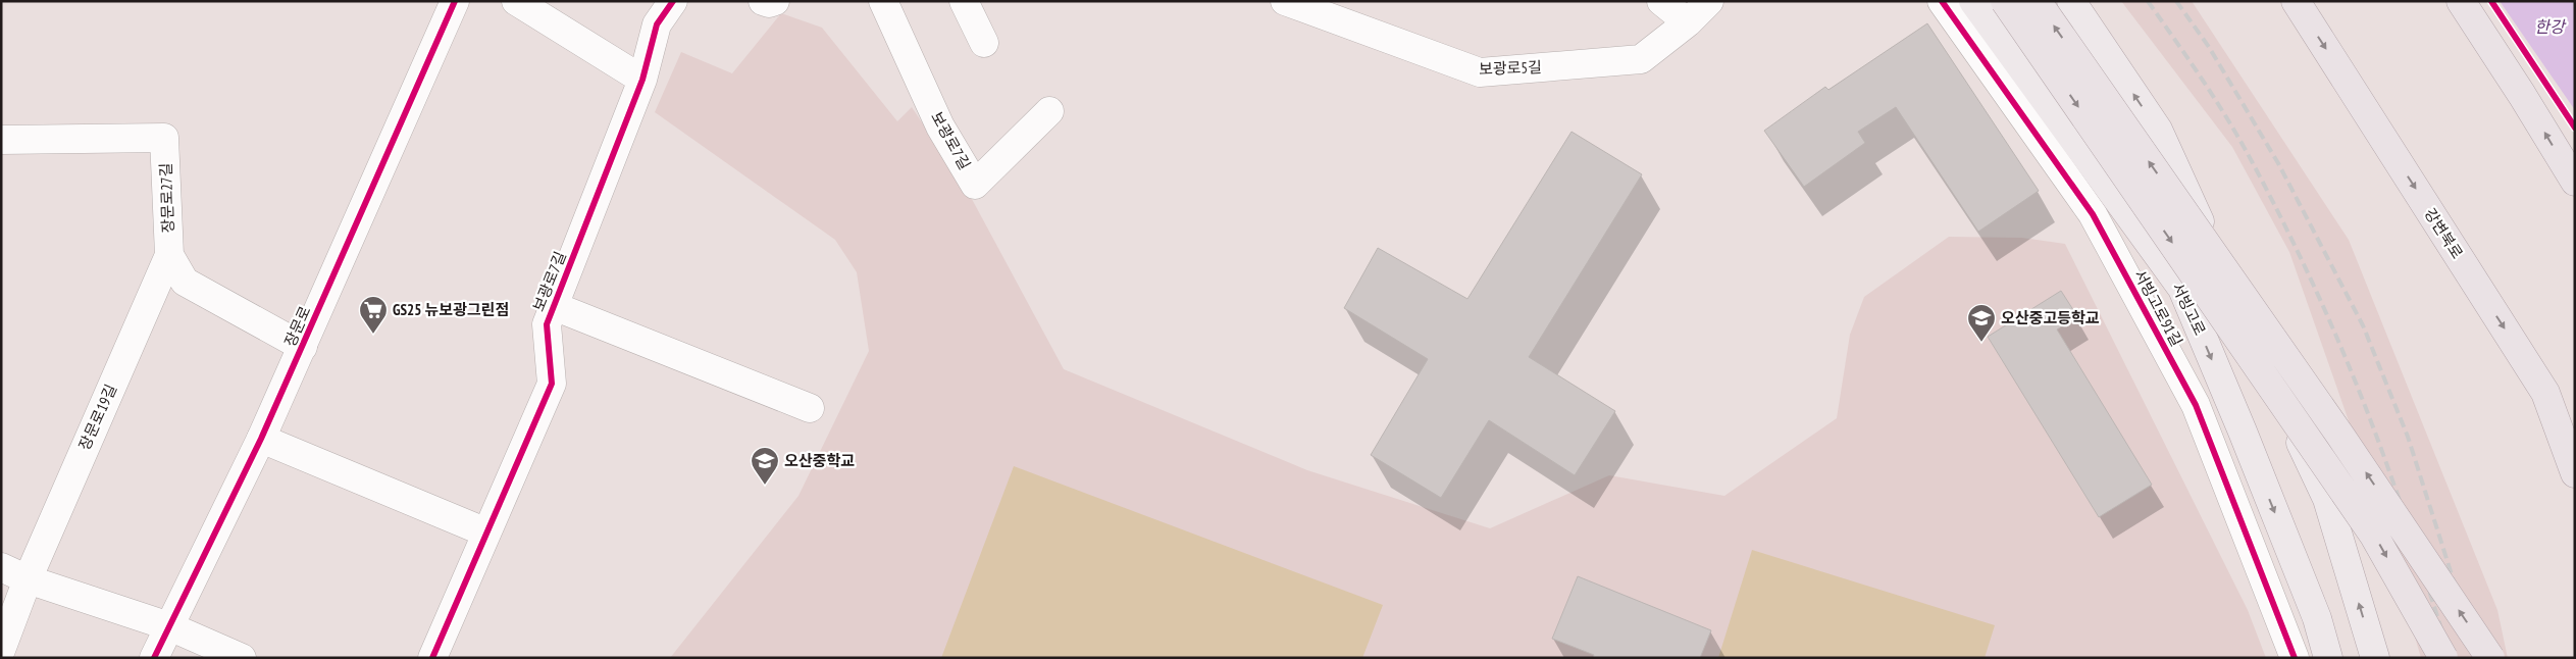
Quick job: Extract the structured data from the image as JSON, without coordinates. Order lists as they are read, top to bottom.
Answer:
{
  "streets": {
    "highway": ["강변북로"],
    "main road": ["서빙고로"],
    "street": [
      "보광로5길",
      "보광로7길",
      "장문로27길",
      "서빙고로91길",
      "장문로",
      "장문로19길"
    ]
  },
  "crossings": [
    ["장문로27길", "장문로"],
    ["장문로27길", "장문로19길"]
  ],
  "water": ["한강"],
  "places": {
    "supermarket": ["GS25 뉴보광그린점"],
    "school or university": ["오산중고등학교", "오산중학교"]
  }
}
